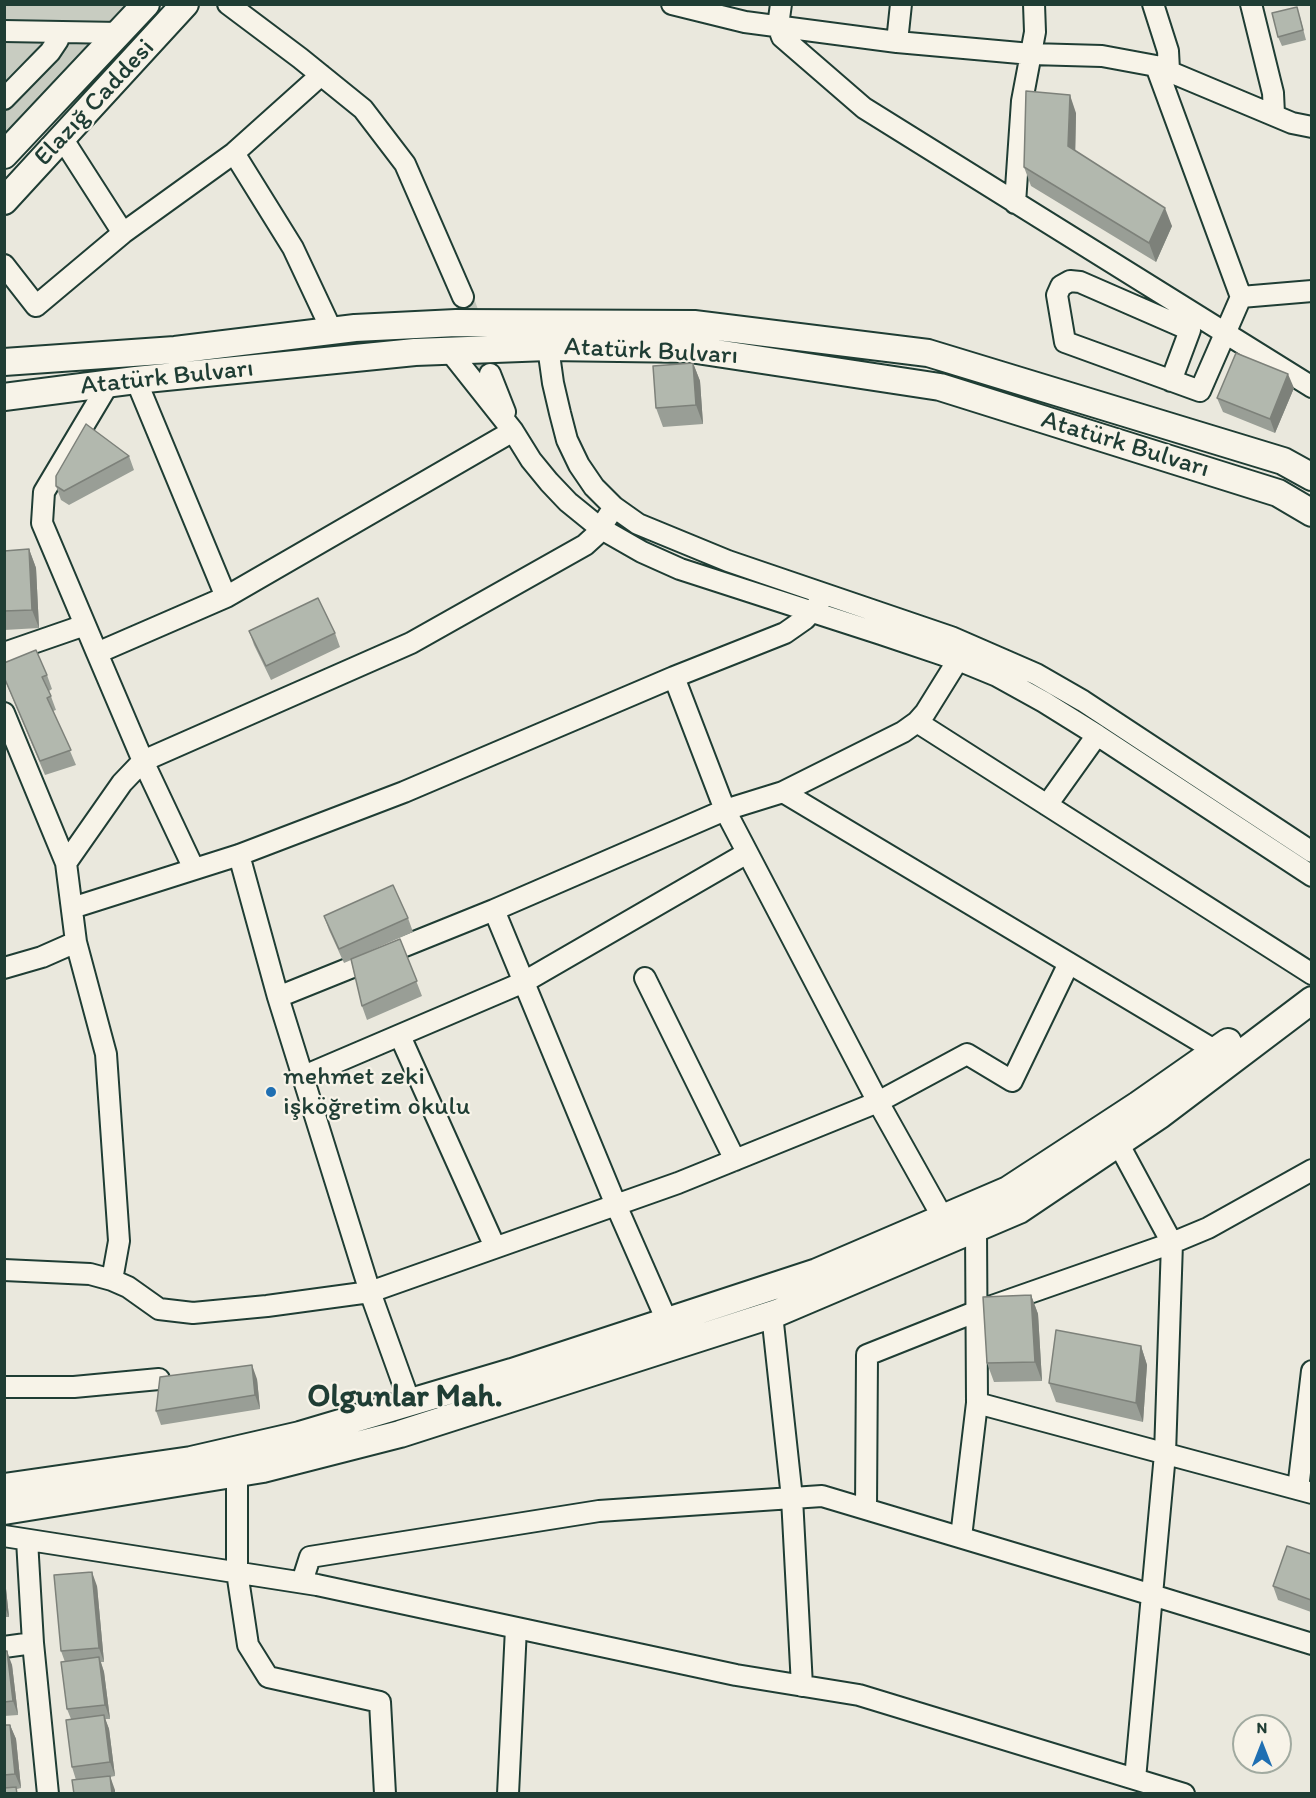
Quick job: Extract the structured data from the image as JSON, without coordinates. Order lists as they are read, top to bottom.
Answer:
{
  "streets": {
    "main road": ["Elazığ Caddesi", "Atatürk Bulvarı"]
  },
  "districts": ["Olgunlar Mah."],
  "places": ["mehmet zeki işköğretim okulu"],
  "north": "top"
}
